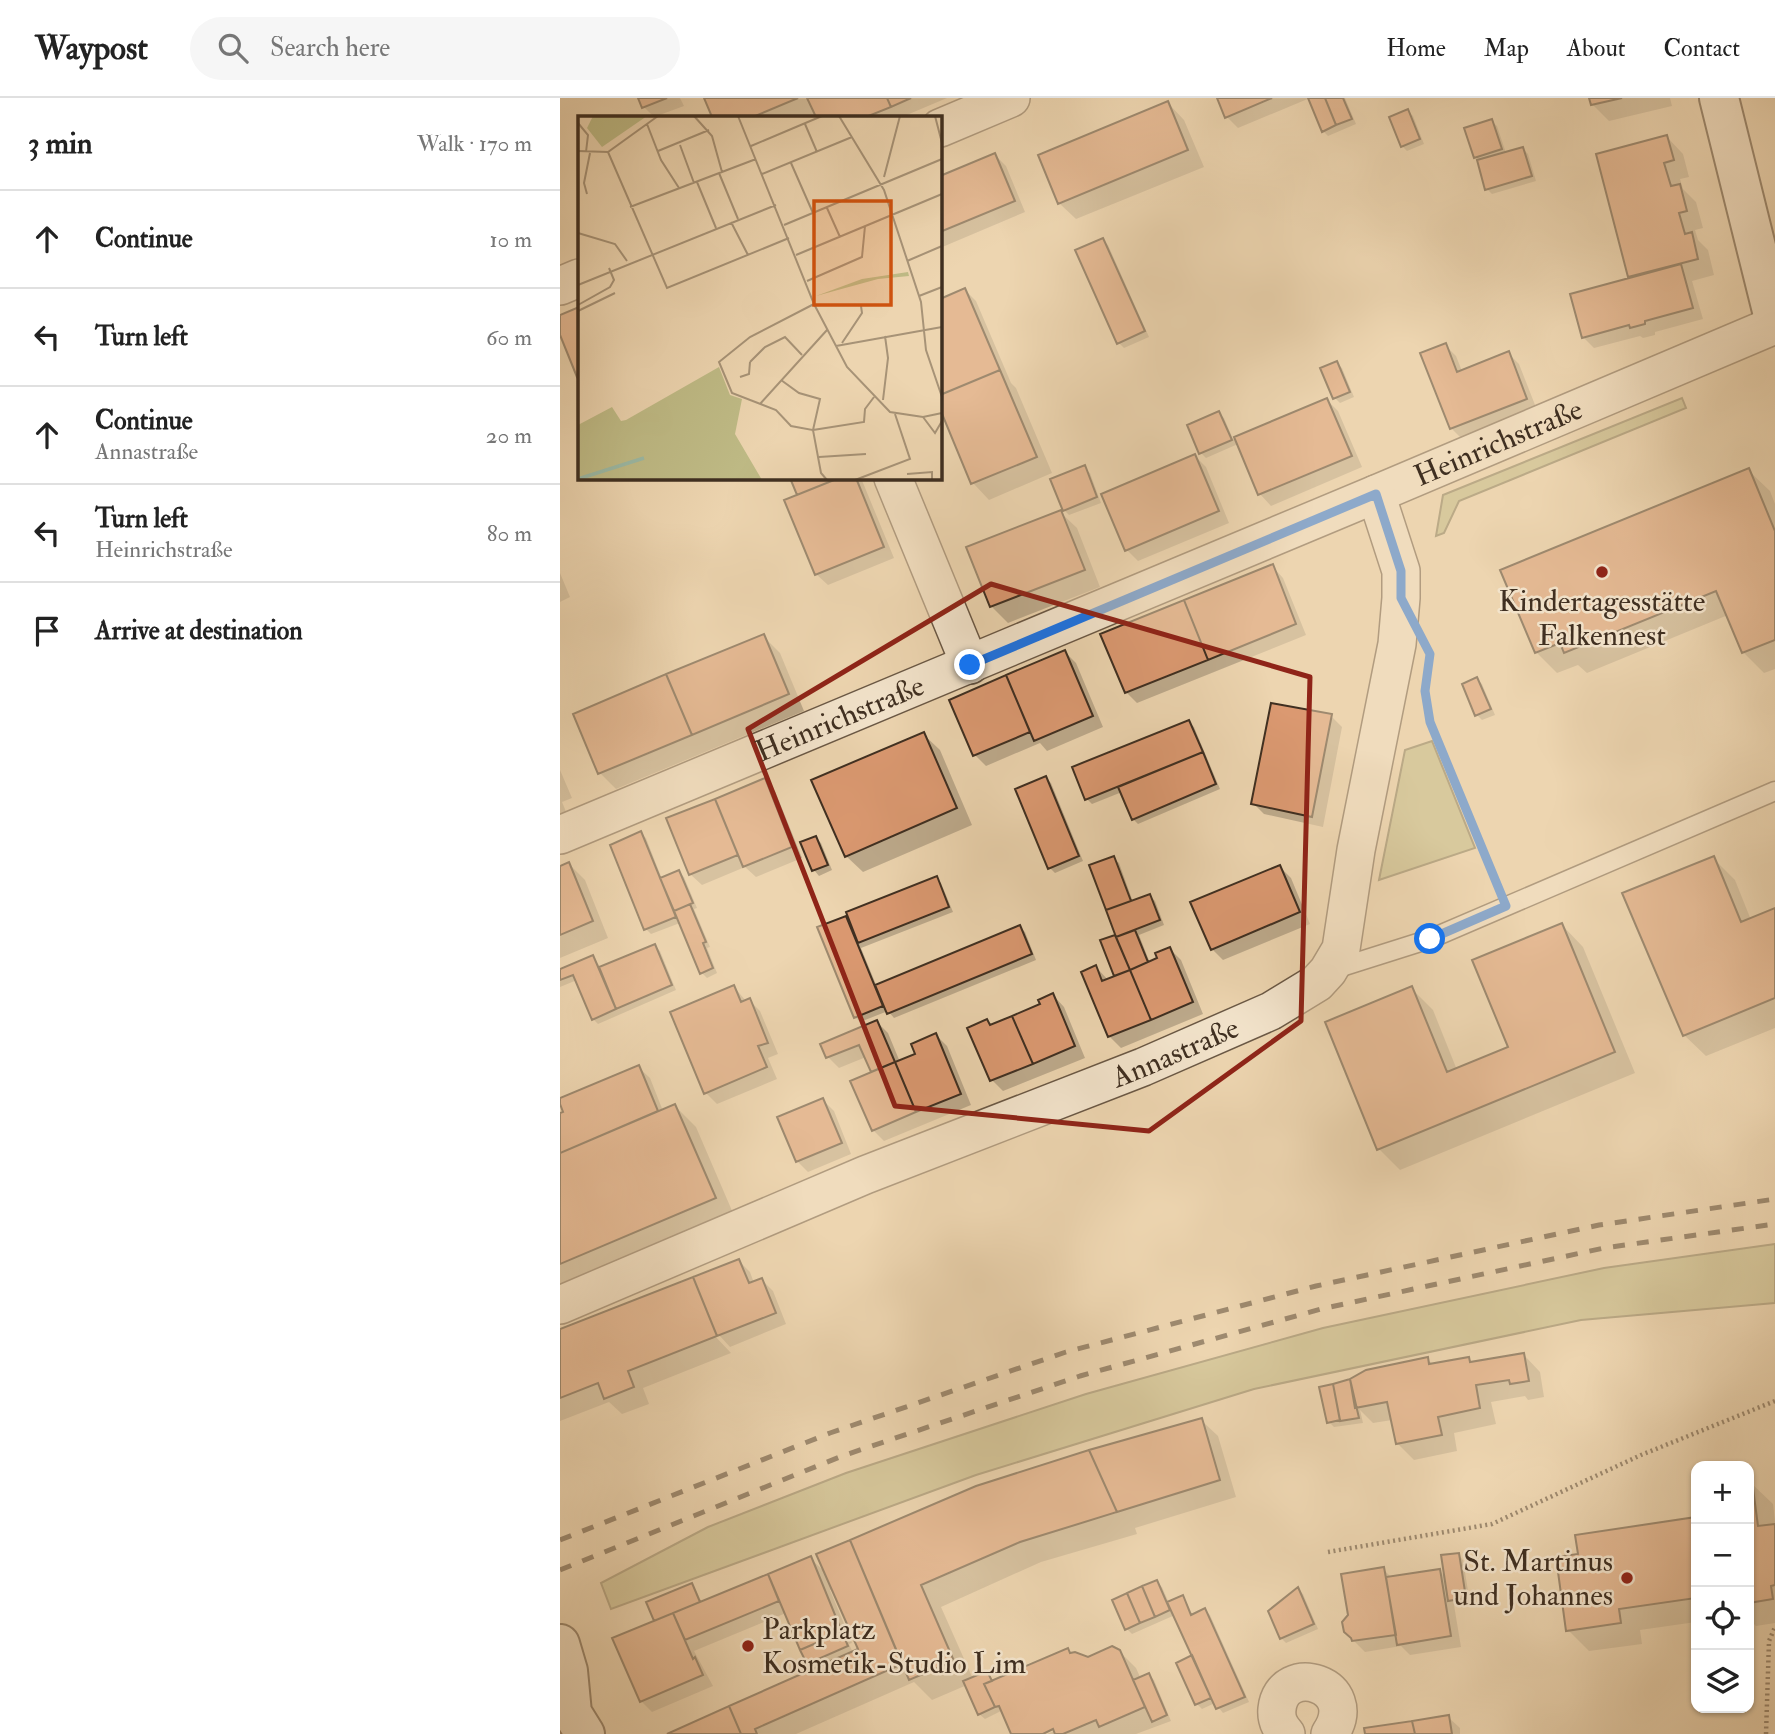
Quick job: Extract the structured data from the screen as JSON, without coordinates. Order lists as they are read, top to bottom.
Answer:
{
  "streets": {
    "street": ["Heinrichstraße", "Annastraße"]
  },
  "crossings": [
    ["Heinrichstraße", "Annastraße"]
  ],
  "places": ["Kindertagesstätte Falkennest", "St. Martinus und Johannes", "Parkplatz Kosmetik-Studio Lim"],
  "page": {
    "header": "Waypost",
    "search": "Search here",
    "nav": [
      "Home",
      "Map",
      "About",
      "Contact"
    ],
    "heading": ["3 min", "Walk · 170 m"],
    "list": [
      ["Continue", "10 m"],
      ["Turn left", "60 m"],
      ["Continue", "Annastraße", "20 m"],
      ["Turn left", "Heinrichstraße", "80 m"],
      "Arrive at destination"
    ],
    "map_buttons": ["+", "−"]
  }
}
